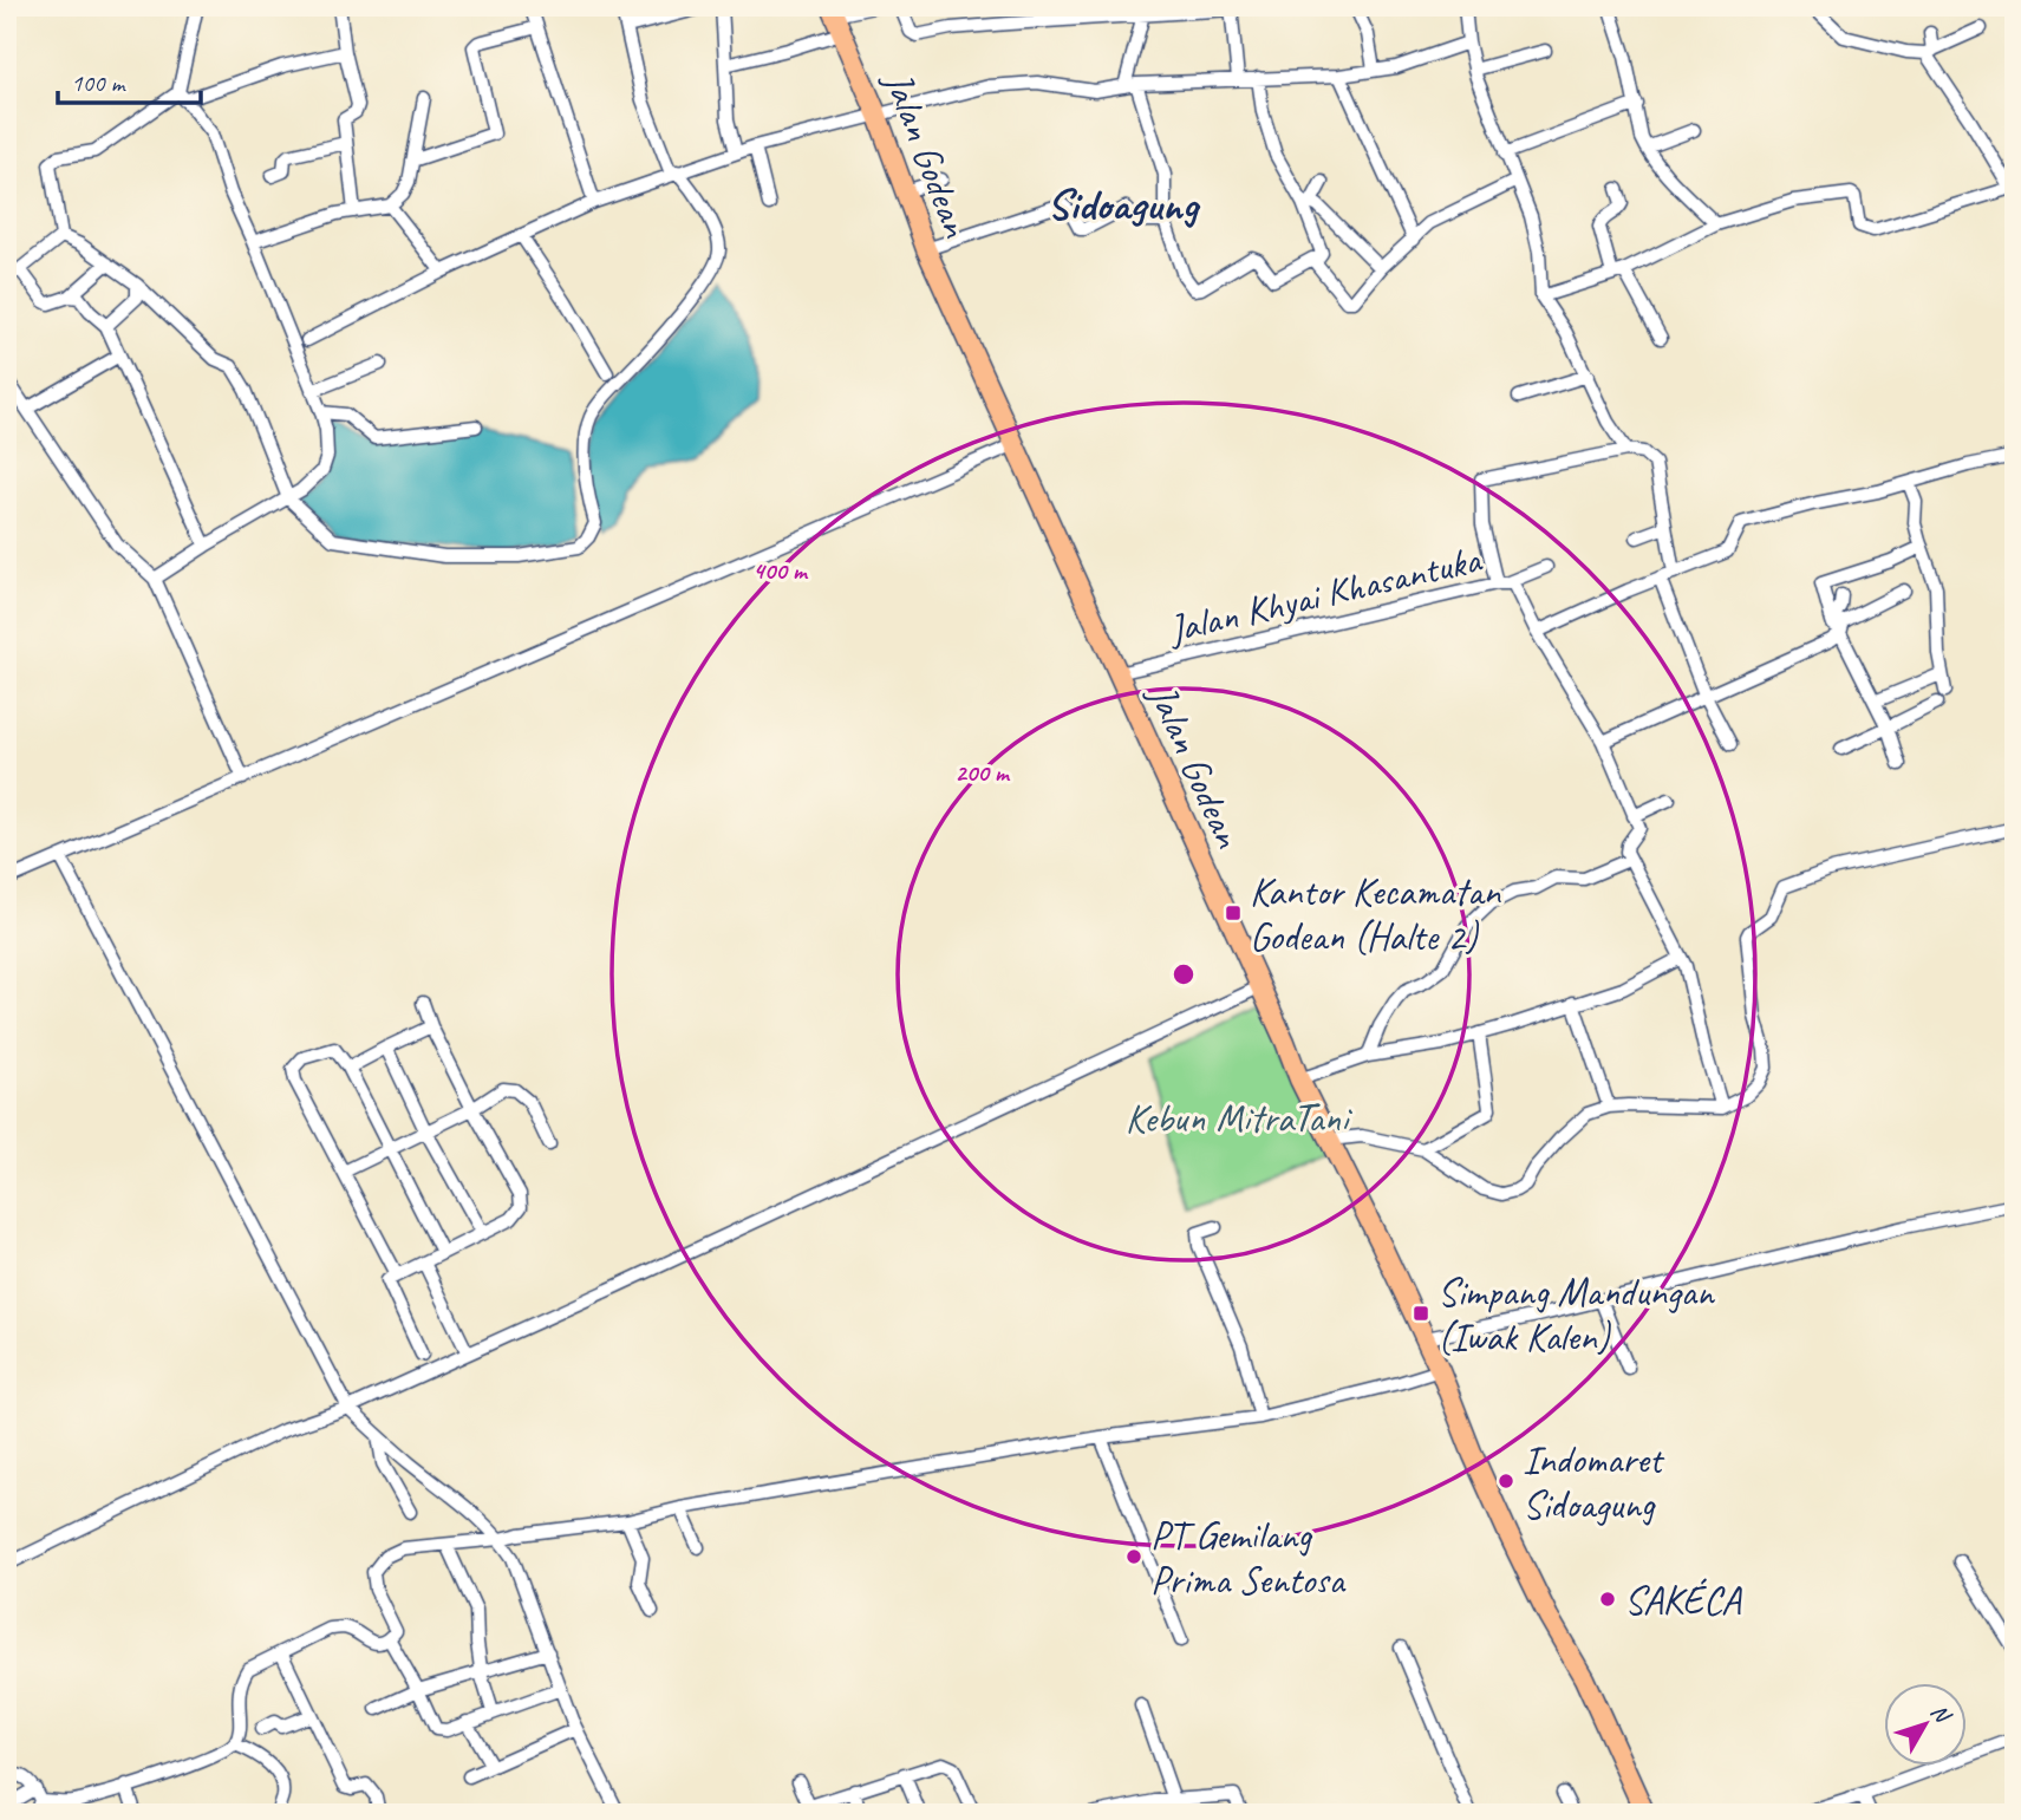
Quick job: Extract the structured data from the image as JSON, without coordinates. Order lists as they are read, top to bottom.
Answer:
{
  "streets": {
    "main road": ["Jalan Godean"],
    "street": ["Jalan Khyai Khasantuka"]
  },
  "crossings": [
    ["Jalan Godean", "Jalan Khyai Khasantuka"]
  ],
  "districts": ["Sidoagung"],
  "parks": ["Kebun MitraTani"],
  "places": {
    "transit": ["Kantor Kecamatan Godean (Halte 2)", "Simpang Mandungan (Iwak Kalen)"],
    "other": ["Indomaret Sidoagung", "PT Gemilang Prima Sentosa", "SAKÉCA"]
  },
  "scale_bar": "100 m",
  "north": "top right",
  "rings": ["400 m", "200 m"]
}
